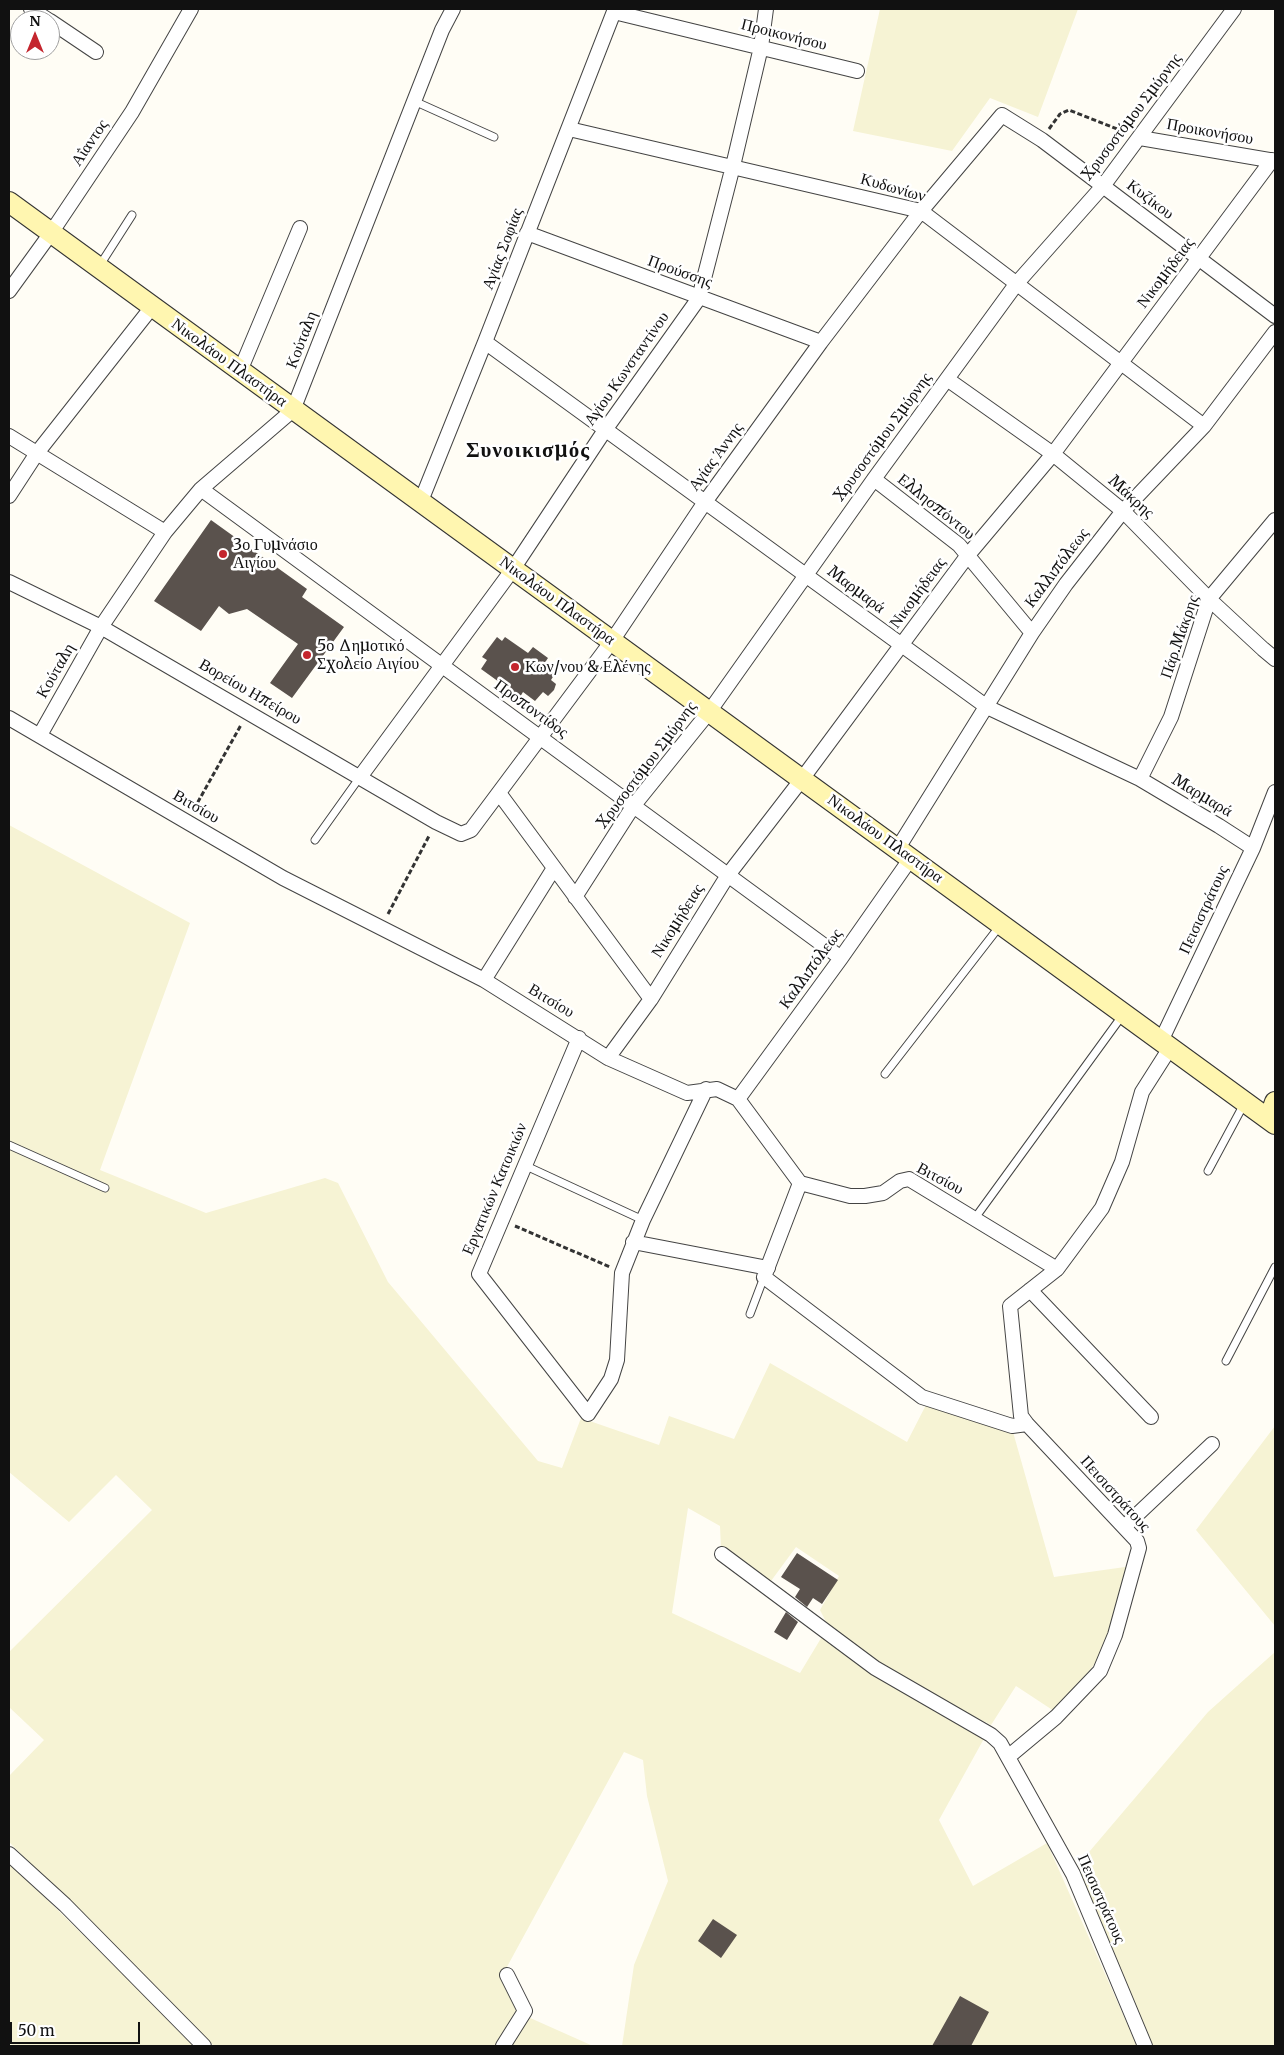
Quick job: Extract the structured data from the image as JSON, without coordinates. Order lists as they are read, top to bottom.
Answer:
{
  "streets": {
    "main road": ["Νικολάου Πλαστήρα"],
    "street": [
      "Προικονήσου",
      "Χρυσοστόμου Σμύρνης",
      "Αΐαντος",
      "Κυδωνίων",
      "Κυζίκου",
      "Αγίας Σοφίας",
      "Προύσσης",
      "Νικομήδειας",
      "Κούταλη",
      "Αγίου Κωνσταντίνου",
      "Αγίας Άννης",
      "Μάκρης",
      "Ελλησπόντου",
      "Καλλιπόλεως",
      "Μαρμαρά",
      "Πάρ.Μάκρης",
      "Βορείου Ηπείρου",
      "Προποντίδος",
      "Βιτσίου",
      "Πεισιστράτους",
      "Εργατικών Κατοικιών"
    ]
  },
  "crossings": [
    ["Προικονήσου", "Χρυσοστόμου Σμύρνης"],
    ["Προικονήσου", "Αγίας Σοφίας"],
    ["Προικονήσου", "Νικομήδειας"],
    ["Προικονήσου", "Αγίου Κωνσταντίνου"],
    ["Χρυσοστόμου Σμύρνης", "Κυδωνίων"],
    ["Χρυσοστόμου Σμύρνης", "Κυζίκου"],
    ["Χρυσοστόμου Σμύρνης", "Νικολάου Πλαστήρα"],
    ["Χρυσοστόμου Σμύρνης", "Μάκρης"],
    ["Χρυσοστόμου Σμύρνης", "Ελλησπόντου"],
    ["Χρυσοστόμου Σμύρνης", "Μαρμαρά"],
    ["Χρυσοστόμου Σμύρνης", "Προποντίδος"],
    ["Αΐαντος", "Νικολάου Πλαστήρα"],
    ["Κυδωνίων", "Αγίας Σοφίας"],
    ["Κυδωνίων", "Νικομήδειας"],
    ["Κυδωνίων", "Αγίου Κωνσταντίνου"],
    ["Κυδωνίων", "Αγίας Άννης"],
    ["Κυδωνίων", "Καλλιπόλεως"],
    ["Κυζίκου", "Νικομήδειας"],
    ["Κυζίκου", "Αγίας Άννης"],
    ["Αγίας Σοφίας", "Προύσσης"],
    ["Αγίας Σοφίας", "Νικολάου Πλαστήρα"],
    ["Αγίας Σοφίας", "Μαρμαρά"],
    ["Προύσσης", "Αγίου Κωνσταντίνου"],
    ["Προύσσης", "Αγίας Άννης"],
    ["Νικομήδειας", "Νικολάου Πλαστήρα"],
    ["Νικομήδειας", "Μάκρης"],
    ["Νικομήδειας", "Ελλησπόντου"],
    ["Νικομήδειας", "Μαρμαρά"],
    ["Νικομήδειας", "Προποντίδος"],
    ["Νικομήδειας", "Βιτσίου"],
    ["Κούταλη", "Νικολάου Πλαστήρα"],
    ["Κούταλη", "Βορείου Ηπείρου"],
    ["Κούταλη", "Προποντίδος"],
    ["Κούταλη", "Βιτσίου"],
    ["Νικολάου Πλαστήρα", "Αγίου Κωνσταντίνου"],
    ["Νικολάου Πλαστήρα", "Αγίας Άννης"],
    ["Νικολάου Πλαστήρα", "Καλλιπόλεως"],
    ["Νικολάου Πλαστήρα", "Πεισιστράτους"],
    ["Αγίου Κωνσταντίνου", "Μαρμαρά"],
    ["Αγίου Κωνσταντίνου", "Βορείου Ηπείρου"],
    ["Αγίου Κωνσταντίνου", "Προποντίδος"],
    ["Αγίας Άννης", "Μαρμαρά"],
    ["Αγίας Άννης", "Βορείου Ηπείρου"],
    ["Αγίας Άννης", "Προποντίδος"],
    ["Μάκρης", "Καλλιπόλεως"],
    ["Μάκρης", "Πάρ.Μάκρης"],
    ["Ελλησπόντου", "Καλλιπόλεως"],
    ["Καλλιπόλεως", "Μαρμαρά"],
    ["Καλλιπόλεως", "Προποντίδος"],
    ["Καλλιπόλεως", "Βιτσίου"],
    ["Μαρμαρά", "Πάρ.Μάκρης"],
    ["Μαρμαρά", "Πεισιστράτους"],
    ["Βιτσίου", "Πεισιστράτους"],
    ["Βιτσίου", "Εργατικών Κατοικιών"]
  ],
  "districts": ["Συνοικισμός"],
  "places": ["3ο Γυμνάσιο Αιγίου", "5ο Δημοτικό Σχολείο Αιγίου", "Κων/νου & Ελένης"],
  "scale_bar": "50 m",
  "north": "top"
}
